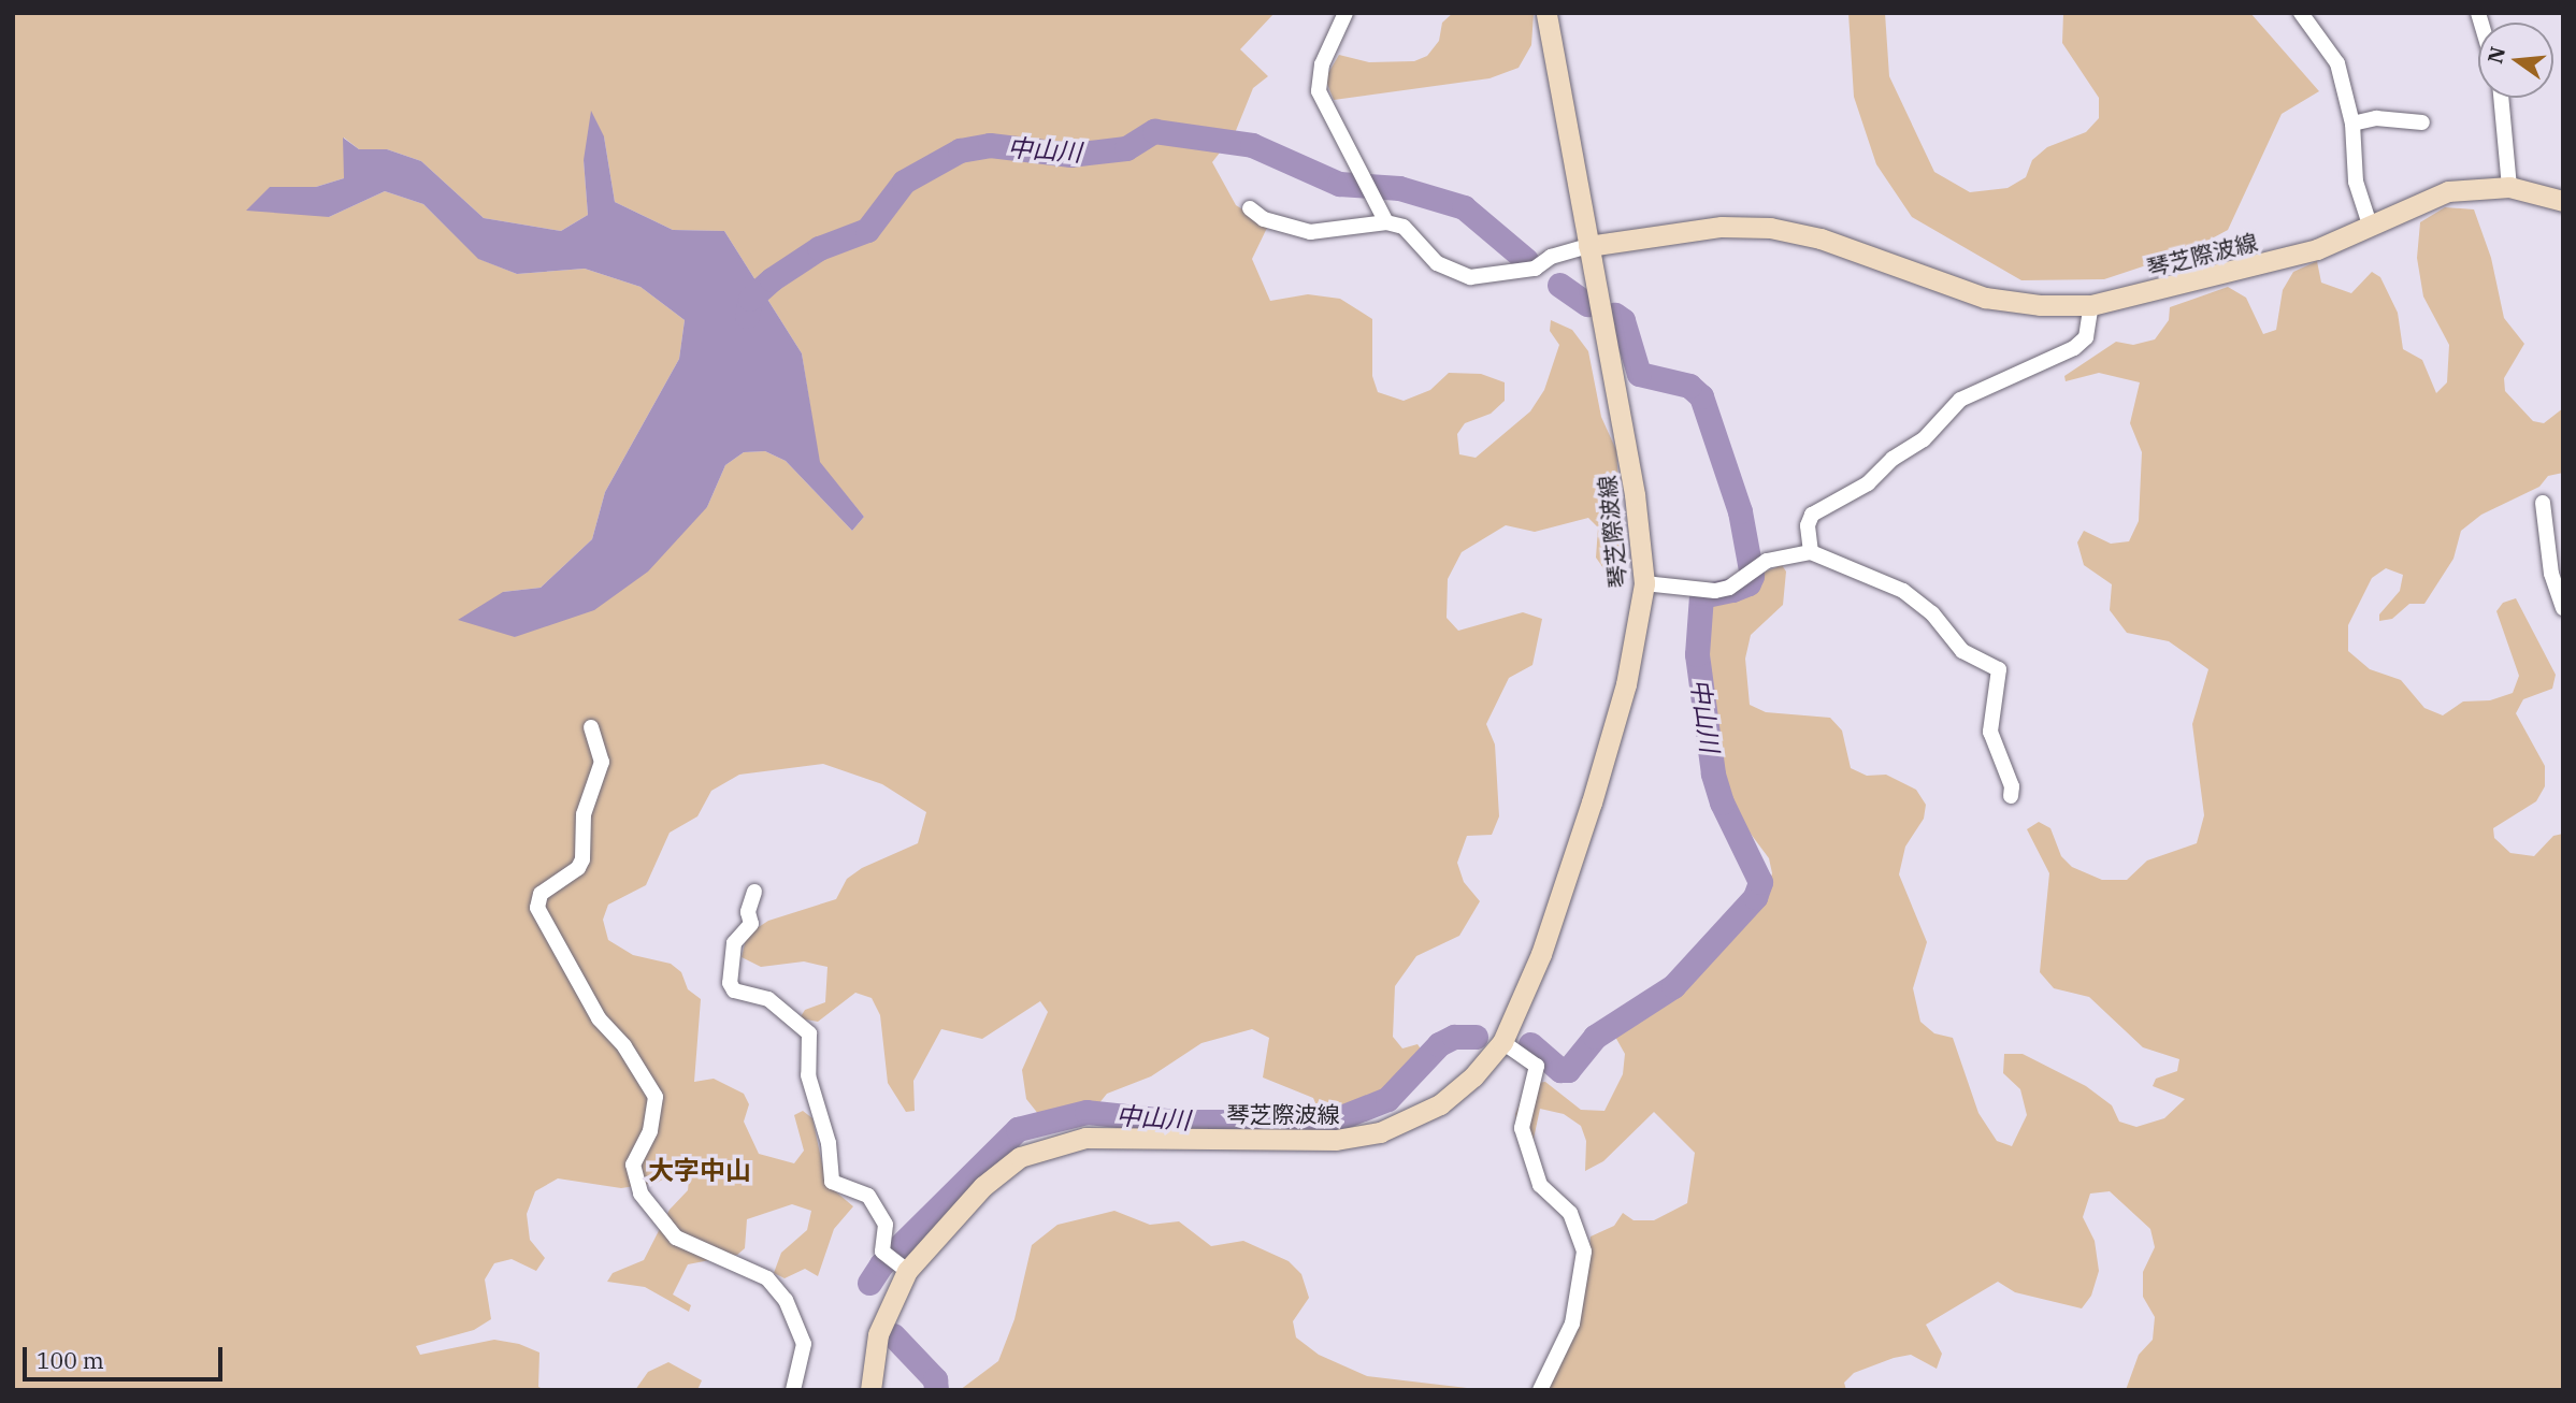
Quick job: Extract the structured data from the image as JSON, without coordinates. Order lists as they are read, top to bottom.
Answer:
{
  "streets": {
    "main road": ["琴芝際波線"]
  },
  "districts": ["大字中山"],
  "water": ["中山川"],
  "scale_bar": "100 m",
  "north": "left"
}
